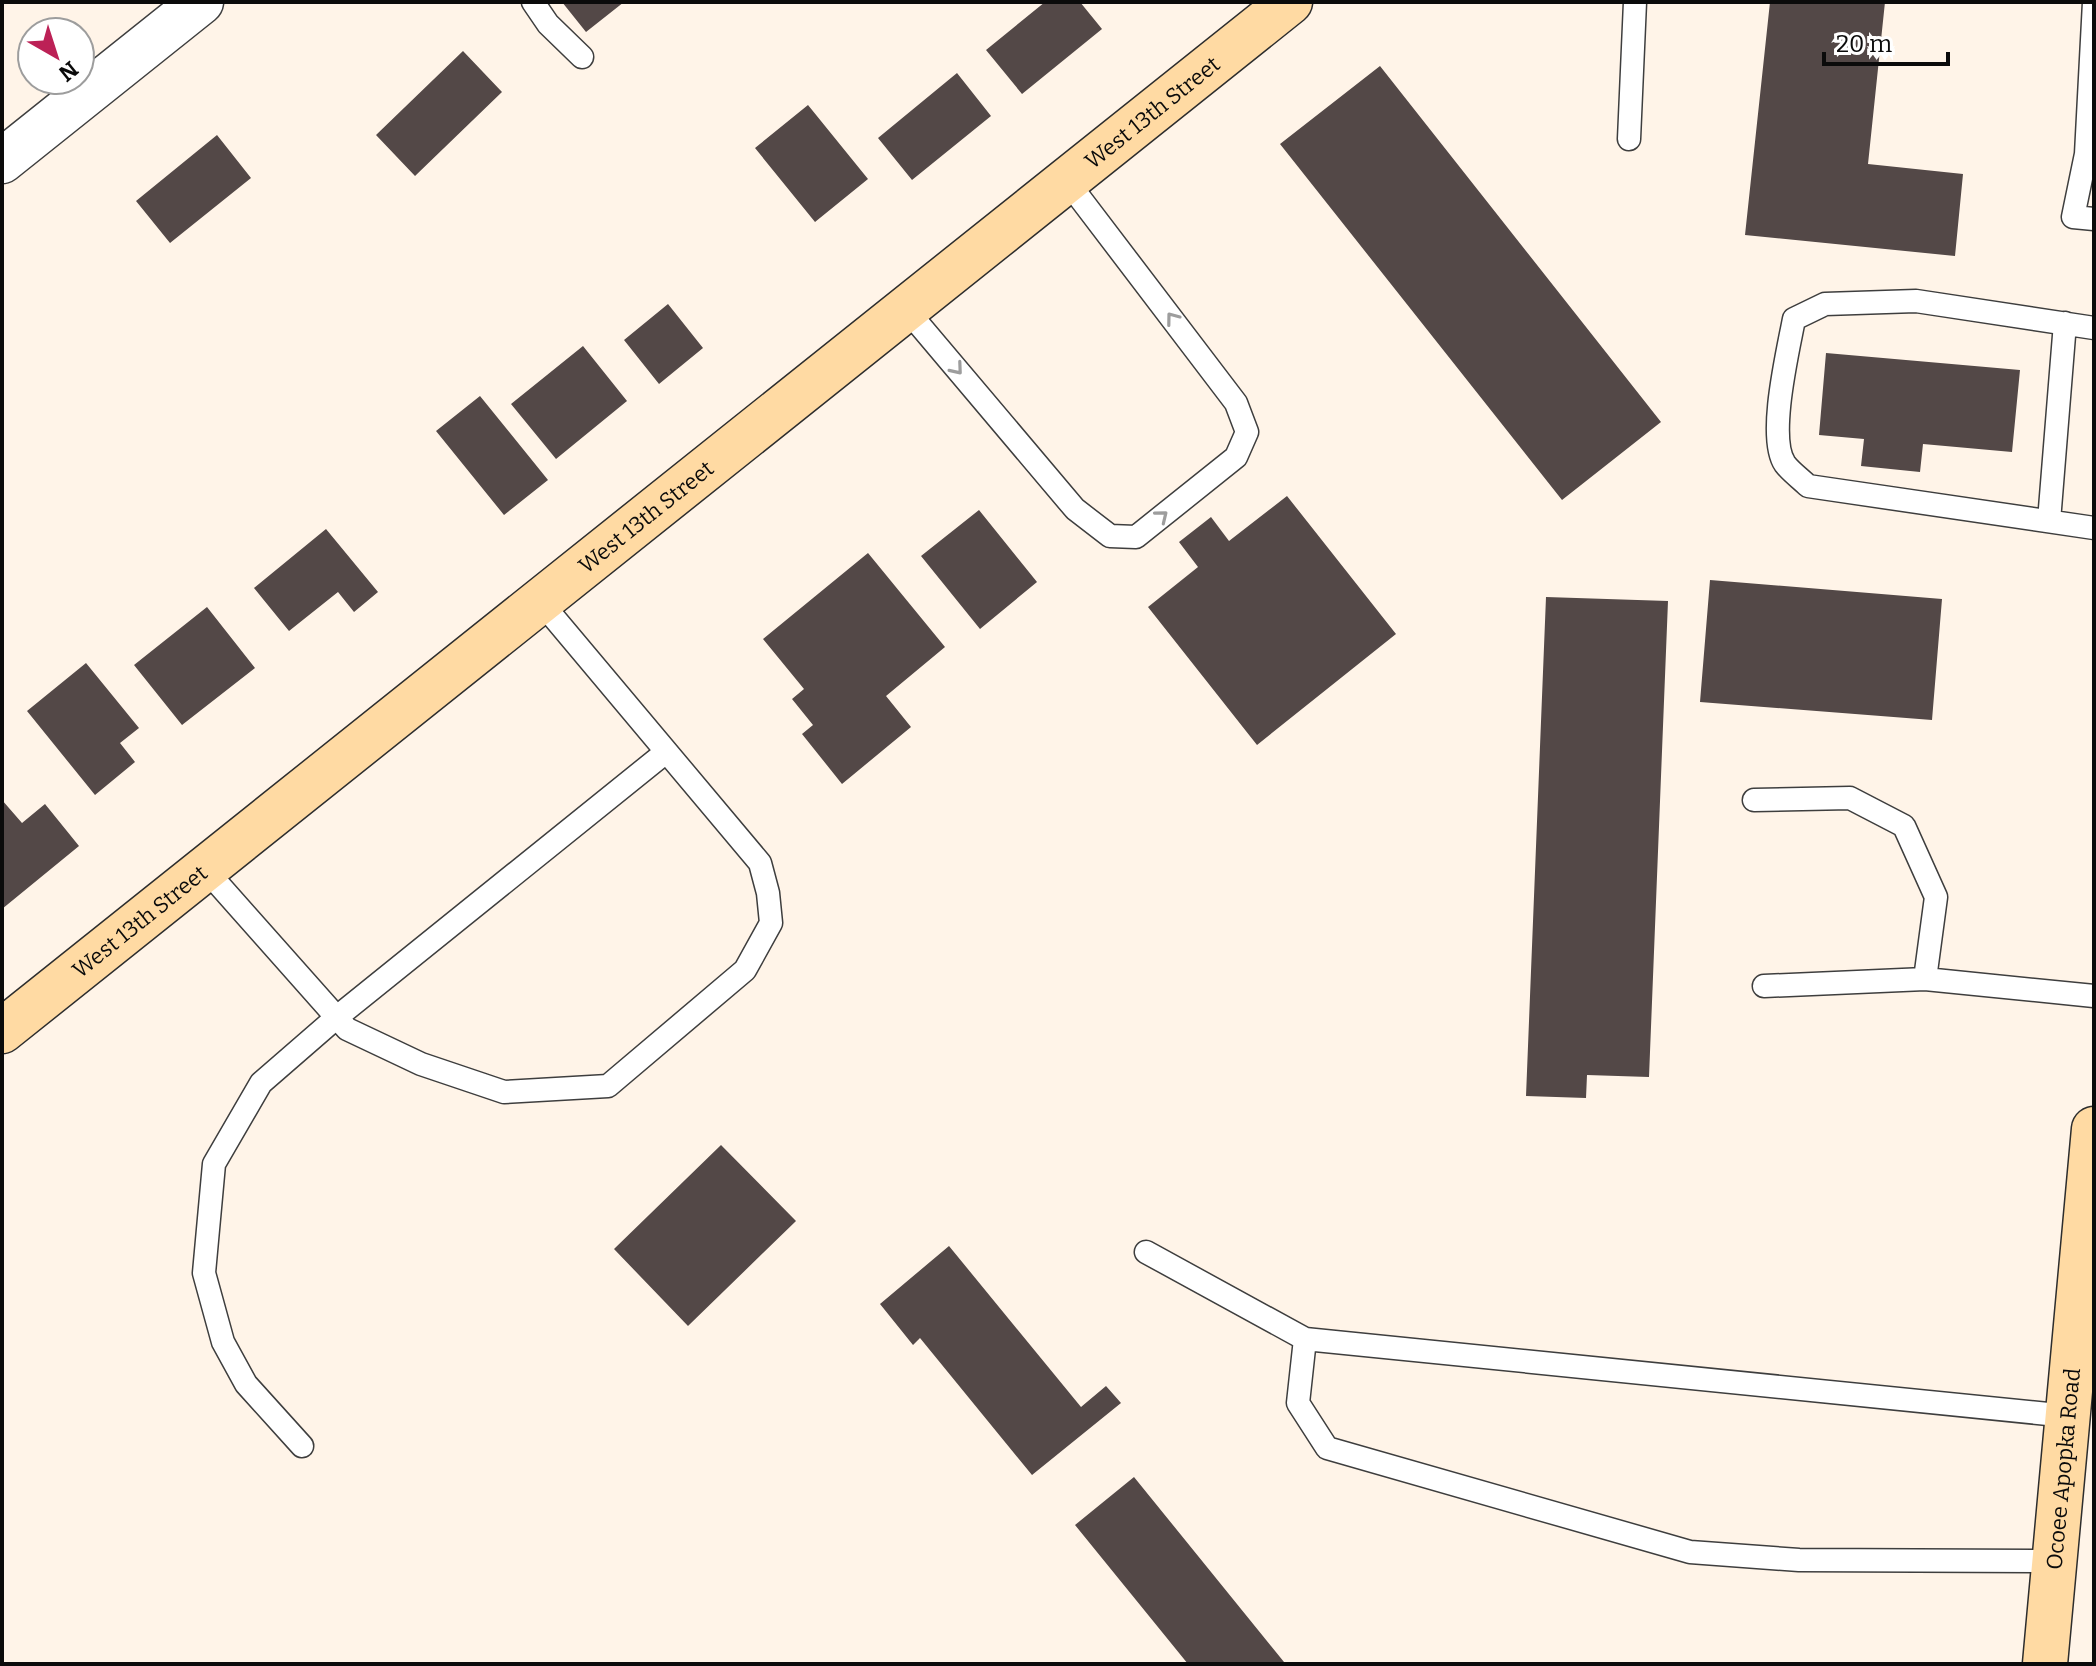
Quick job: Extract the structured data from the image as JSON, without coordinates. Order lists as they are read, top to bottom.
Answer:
{
  "streets": {
    "street": ["West 13th Street", "Ocoee Apopka Road"]
  },
  "scale_bar": "20 m",
  "north": "bottom right"
}
